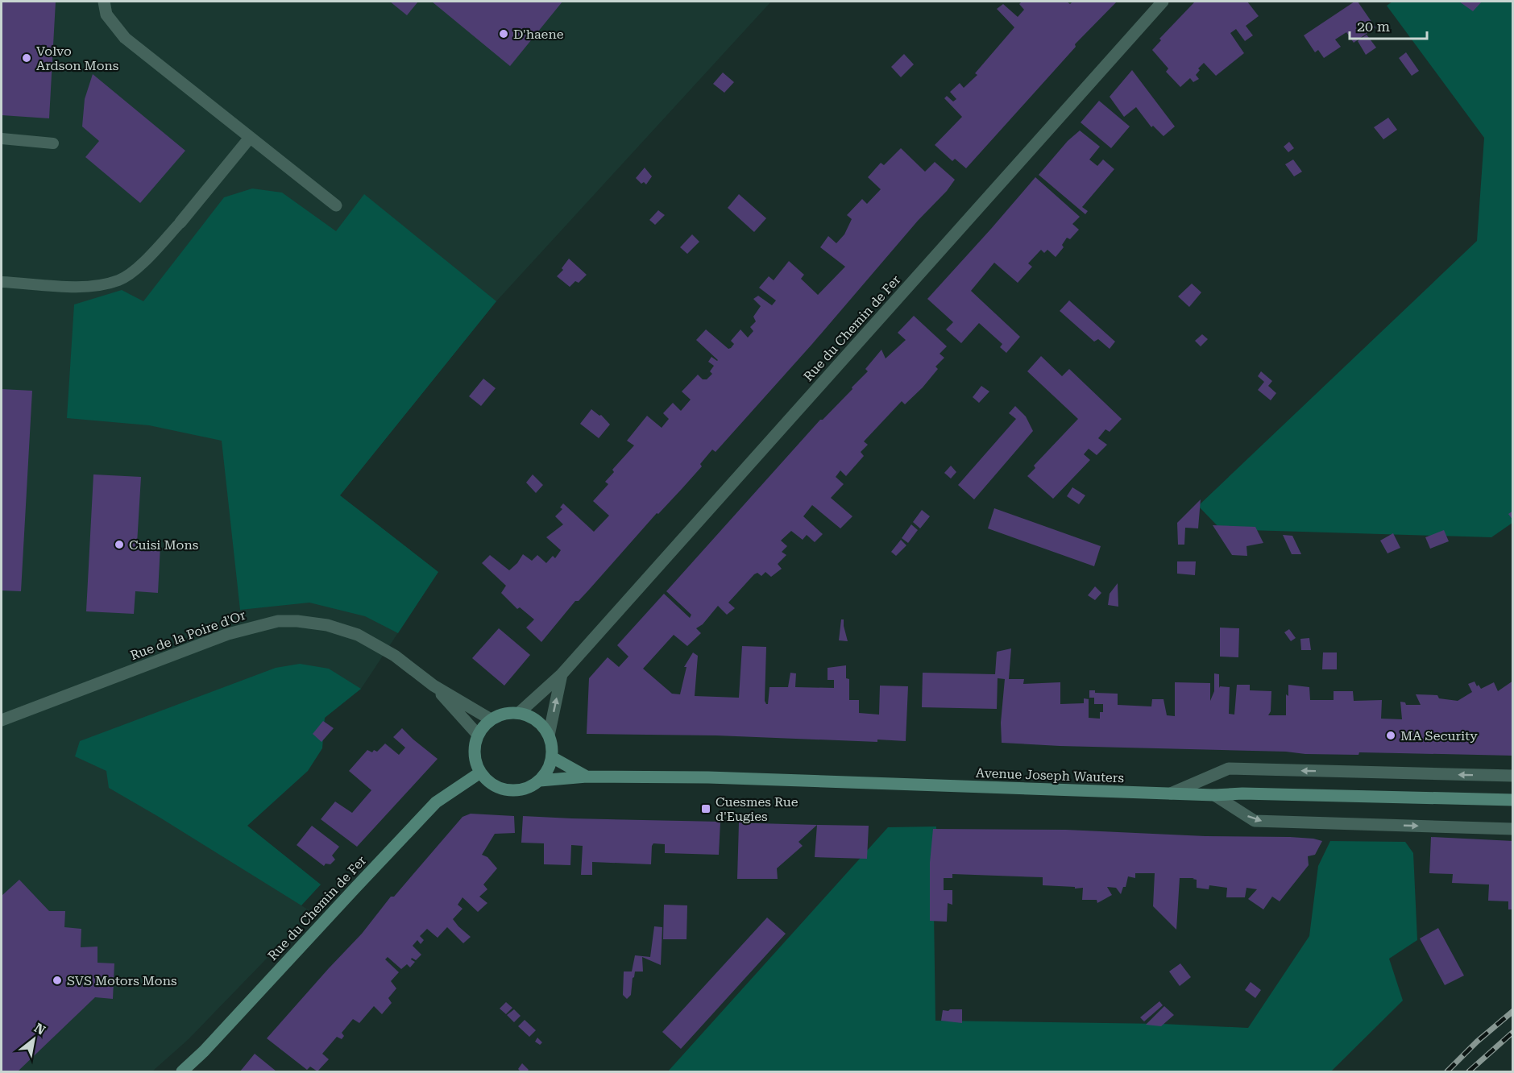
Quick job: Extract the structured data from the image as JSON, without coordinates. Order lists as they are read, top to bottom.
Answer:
{
  "streets": {
    "main road": ["Rue du Chemin de Fer", "Avenue Joseph Wauters"],
    "street": ["Rue de la Poire d'Or"]
  },
  "crossings": [
    ["Rue du Chemin de Fer", "Avenue Joseph Wauters"]
  ],
  "places": {
    "other": [
      "D'haene",
      "Volvo Ardson Mons",
      "Cuisi Mons",
      "MA Security",
      "SVS Motors Mons"
    ],
    "transit": ["Cuesmes Rue d'Eugies"]
  },
  "scale_bar": "20 m",
  "north": "top right"
}
